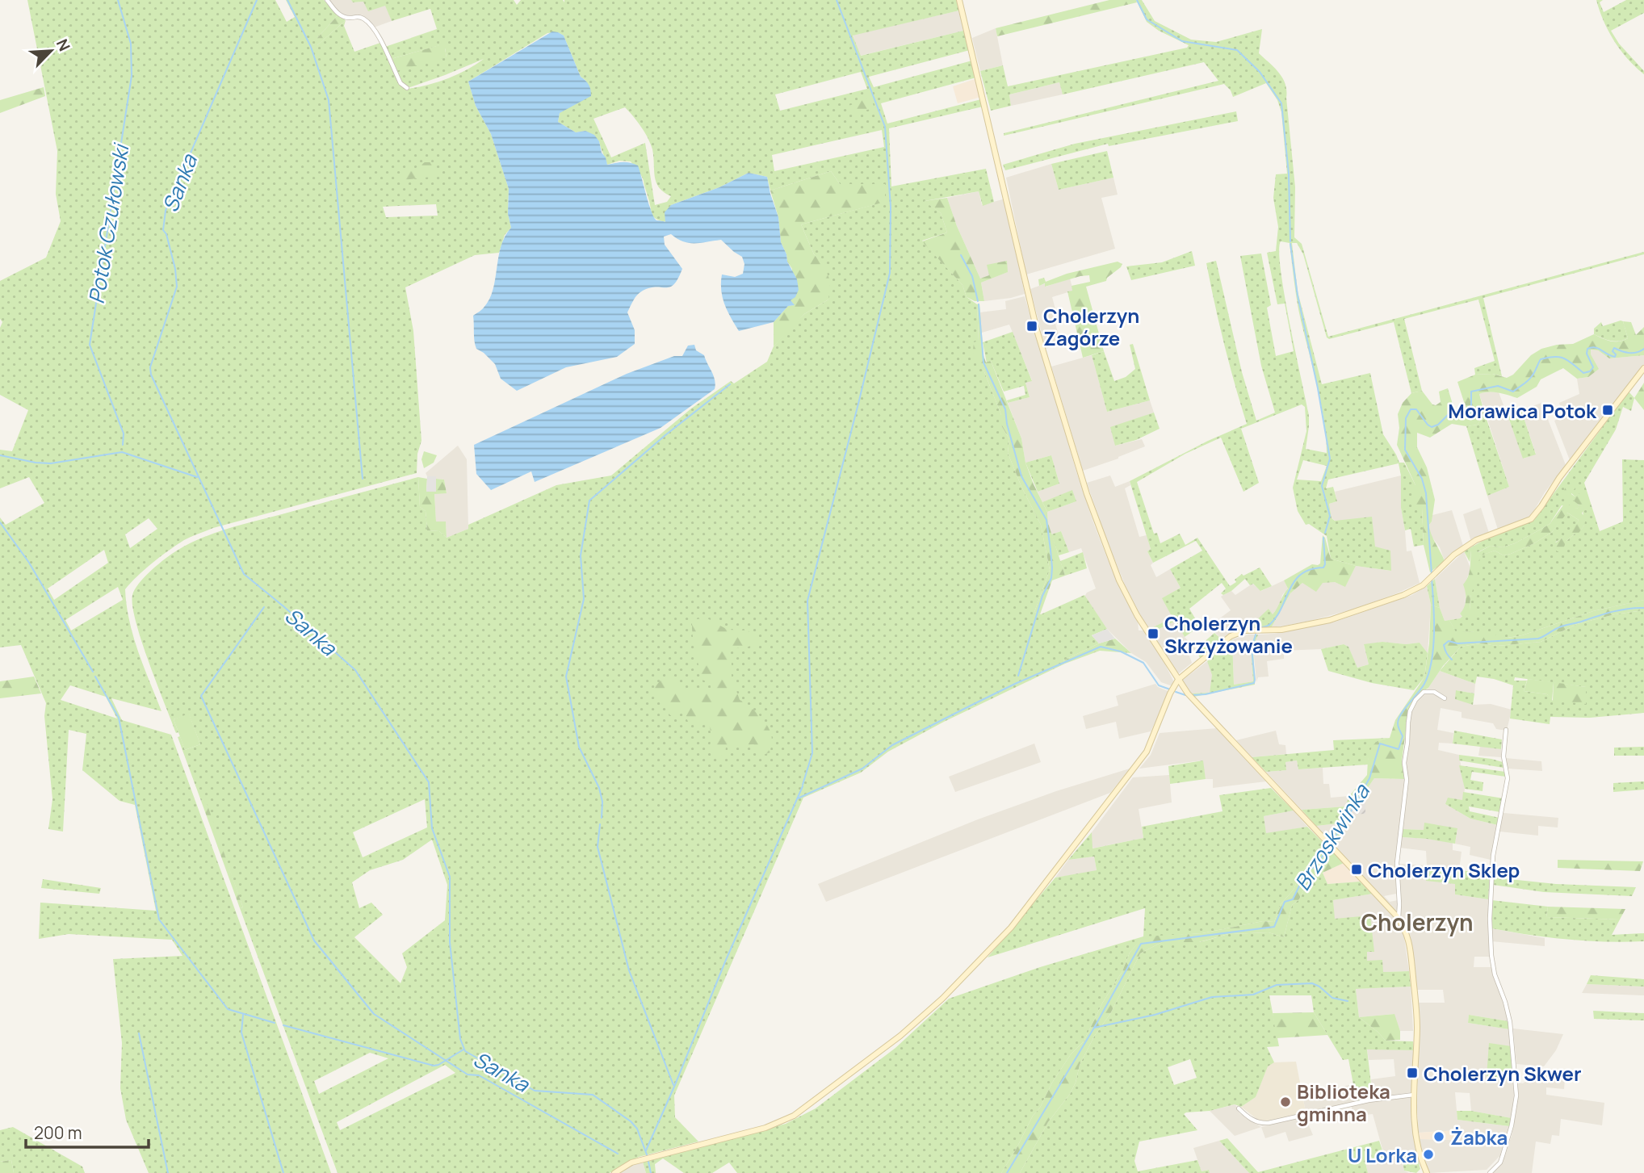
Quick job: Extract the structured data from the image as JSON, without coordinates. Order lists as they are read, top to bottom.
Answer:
{
  "districts": ["Cholerzyn"],
  "water": ["Sanka", "Potok Czułowski", "Brzoskwinka"],
  "places": {
    "transit": [
      "Cholerzyn Zagórze",
      "Morawica Potok",
      "Cholerzyn Skrzyżowanie",
      "Cholerzyn Sklep",
      "Cholerzyn Skwer"
    ],
    "other": ["Biblioteka gminna", "Żabka", "U Lorka"]
  },
  "scale_bar": "200 m",
  "north": "top right"
}
